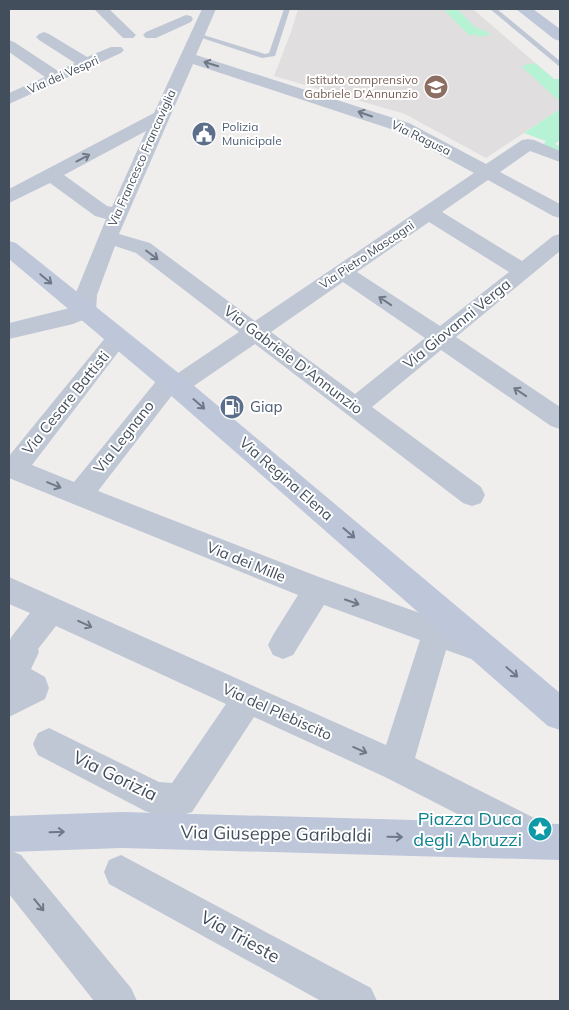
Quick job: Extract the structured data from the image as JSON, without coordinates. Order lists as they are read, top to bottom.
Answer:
{
  "streets": {
    "street": [
      "Via dei Vespri",
      "Via Ragusa",
      "Via Francesco Francaviglia",
      "Via Pietro Mascagni",
      "Via Giovanni Verga",
      "Via Gabriele D'Annunzio",
      "Via Cesare Battisti",
      "Via Legnano",
      "Via Regina Elena",
      "Via dei Mille",
      "Via del Plebiscito",
      "Via Gorizia",
      "Via Giuseppe Garibaldi",
      "Via Trieste"
    ]
  },
  "crossings": [
    ["Via Ragusa", "Via Francesco Francaviglia"],
    ["Via Ragusa", "Via Pietro Mascagni"],
    ["Via Francesco Francaviglia", "Via Gabriele D'Annunzio"],
    ["Via Francesco Francaviglia", "Via Regina Elena"],
    ["Via Pietro Mascagni", "Via Gabriele D'Annunzio"],
    ["Via Pietro Mascagni", "Via Legnano"],
    ["Via Pietro Mascagni", "Via Regina Elena"],
    ["Via Giovanni Verga", "Via Gabriele D'Annunzio"],
    ["Via Cesare Battisti", "Via Regina Elena"],
    ["Via Cesare Battisti", "Via dei Mille"],
    ["Via Legnano", "Via Regina Elena"],
    ["Via Legnano", "Via dei Mille"],
    ["Via Regina Elena", "Via dei Mille"],
    ["Via del Plebiscito", "Via Gorizia"],
    ["Via del Plebiscito", "Via Giuseppe Garibaldi"]
  ],
  "one_way": [
    "Via Gabriele D'Annunzio",
    "Via dei Mille",
    "Via del Plebiscito",
    "Via Giuseppe Garibaldi"
  ],
  "places": {
    "school or university": ["Istituto comprensivo Gabriele D'Annunzio"],
    "public building": ["Polizia Municipale"],
    "fuel station": ["Giap"],
    "place": ["Piazza Duca degli Abruzzi"]
  }
}
